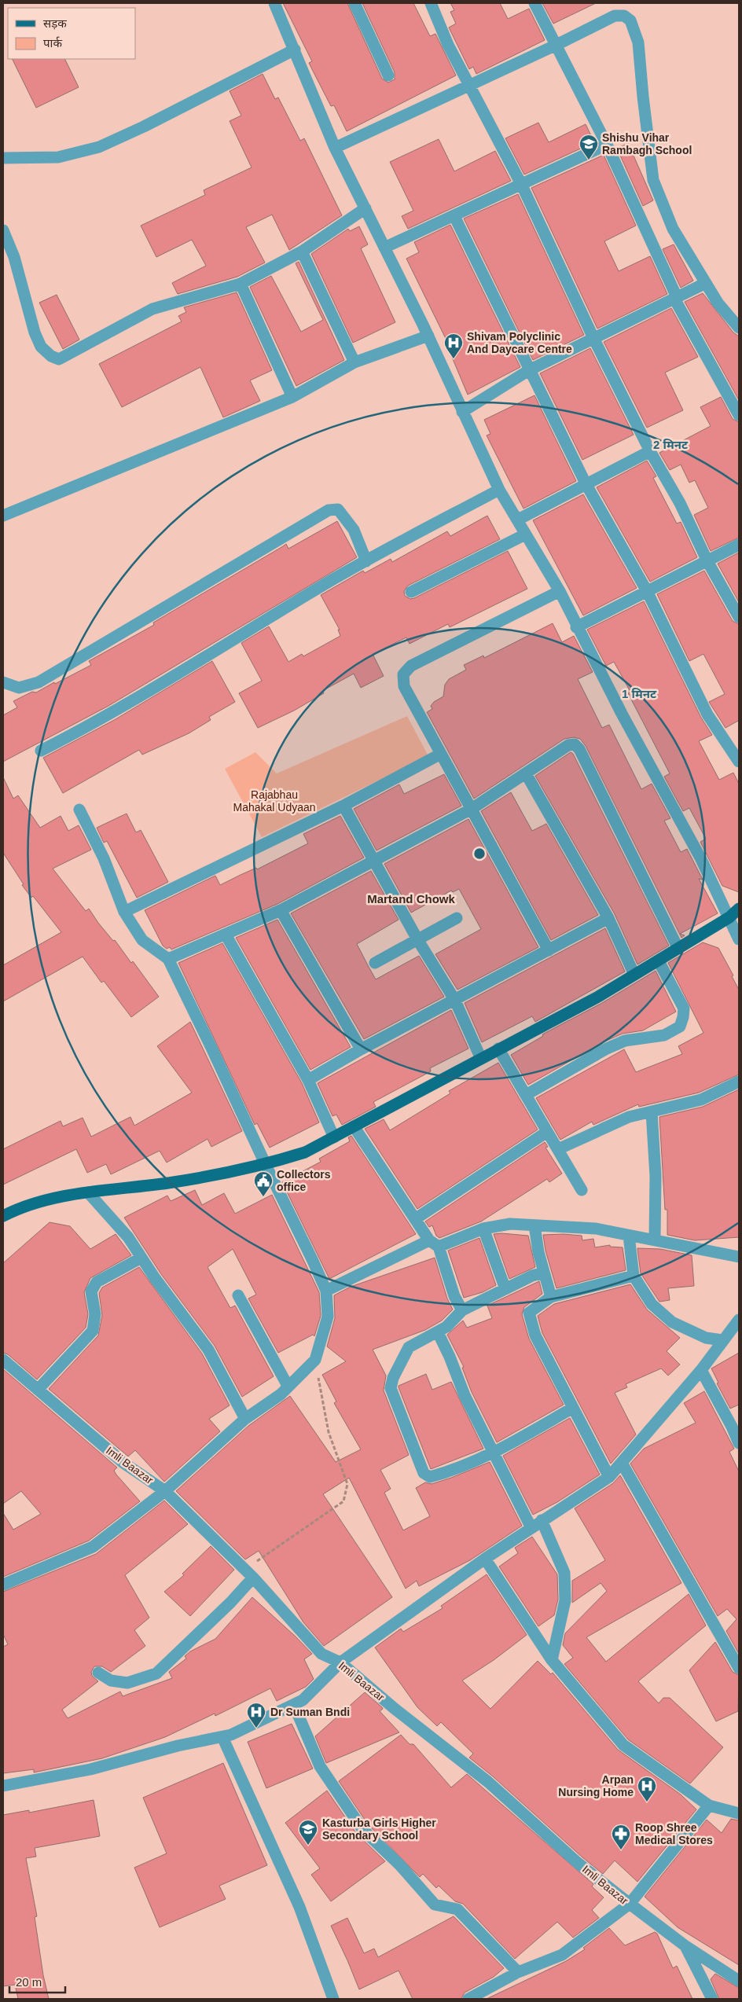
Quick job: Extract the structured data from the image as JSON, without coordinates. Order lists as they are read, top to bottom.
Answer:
{
  "streets": {
    "street": ["Imli Baazar"]
  },
  "districts": ["Martand Chowk"],
  "parks": ["Rajabhau Mahakal Udyaan"],
  "places": {
    "school or university": ["Shishu Vihar Rambagh School", "Kasturba Girls Higher Secondary School"],
    "hospital": ["Shivam Polyclinic And Daycare Centre", "Dr Suman Bndi", "Arpan Nursing Home"],
    "public building": ["Collectors office"],
    "pharmacy": ["Roop Shree Medical Stores"]
  },
  "legend": ["सड़क", "पार्क"],
  "scale_bar": "20 m",
  "rings": ["2 मिनट", "1 मिनट"]
}
